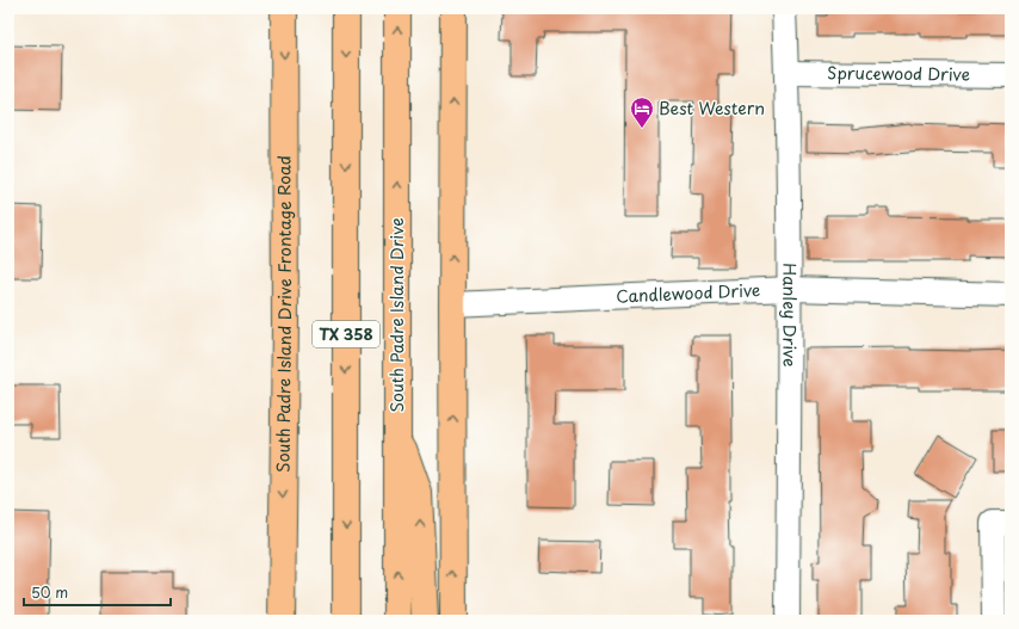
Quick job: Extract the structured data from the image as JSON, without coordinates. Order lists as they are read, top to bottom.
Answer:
{
  "streets": {
    "main road": ["South Padre Island Drive Frontage Road", "South Padre Island Drive", "TX 358"],
    "street": ["Sprucewood Drive", "Candlewood Drive", "Hanley Drive"]
  },
  "crossings": [
    ["Sprucewood Drive", "Hanley Drive"],
    ["Candlewood Drive", "Hanley Drive"]
  ],
  "places": {
    "hotel": ["Best Western"]
  },
  "scale_bar": "50 m"
}
